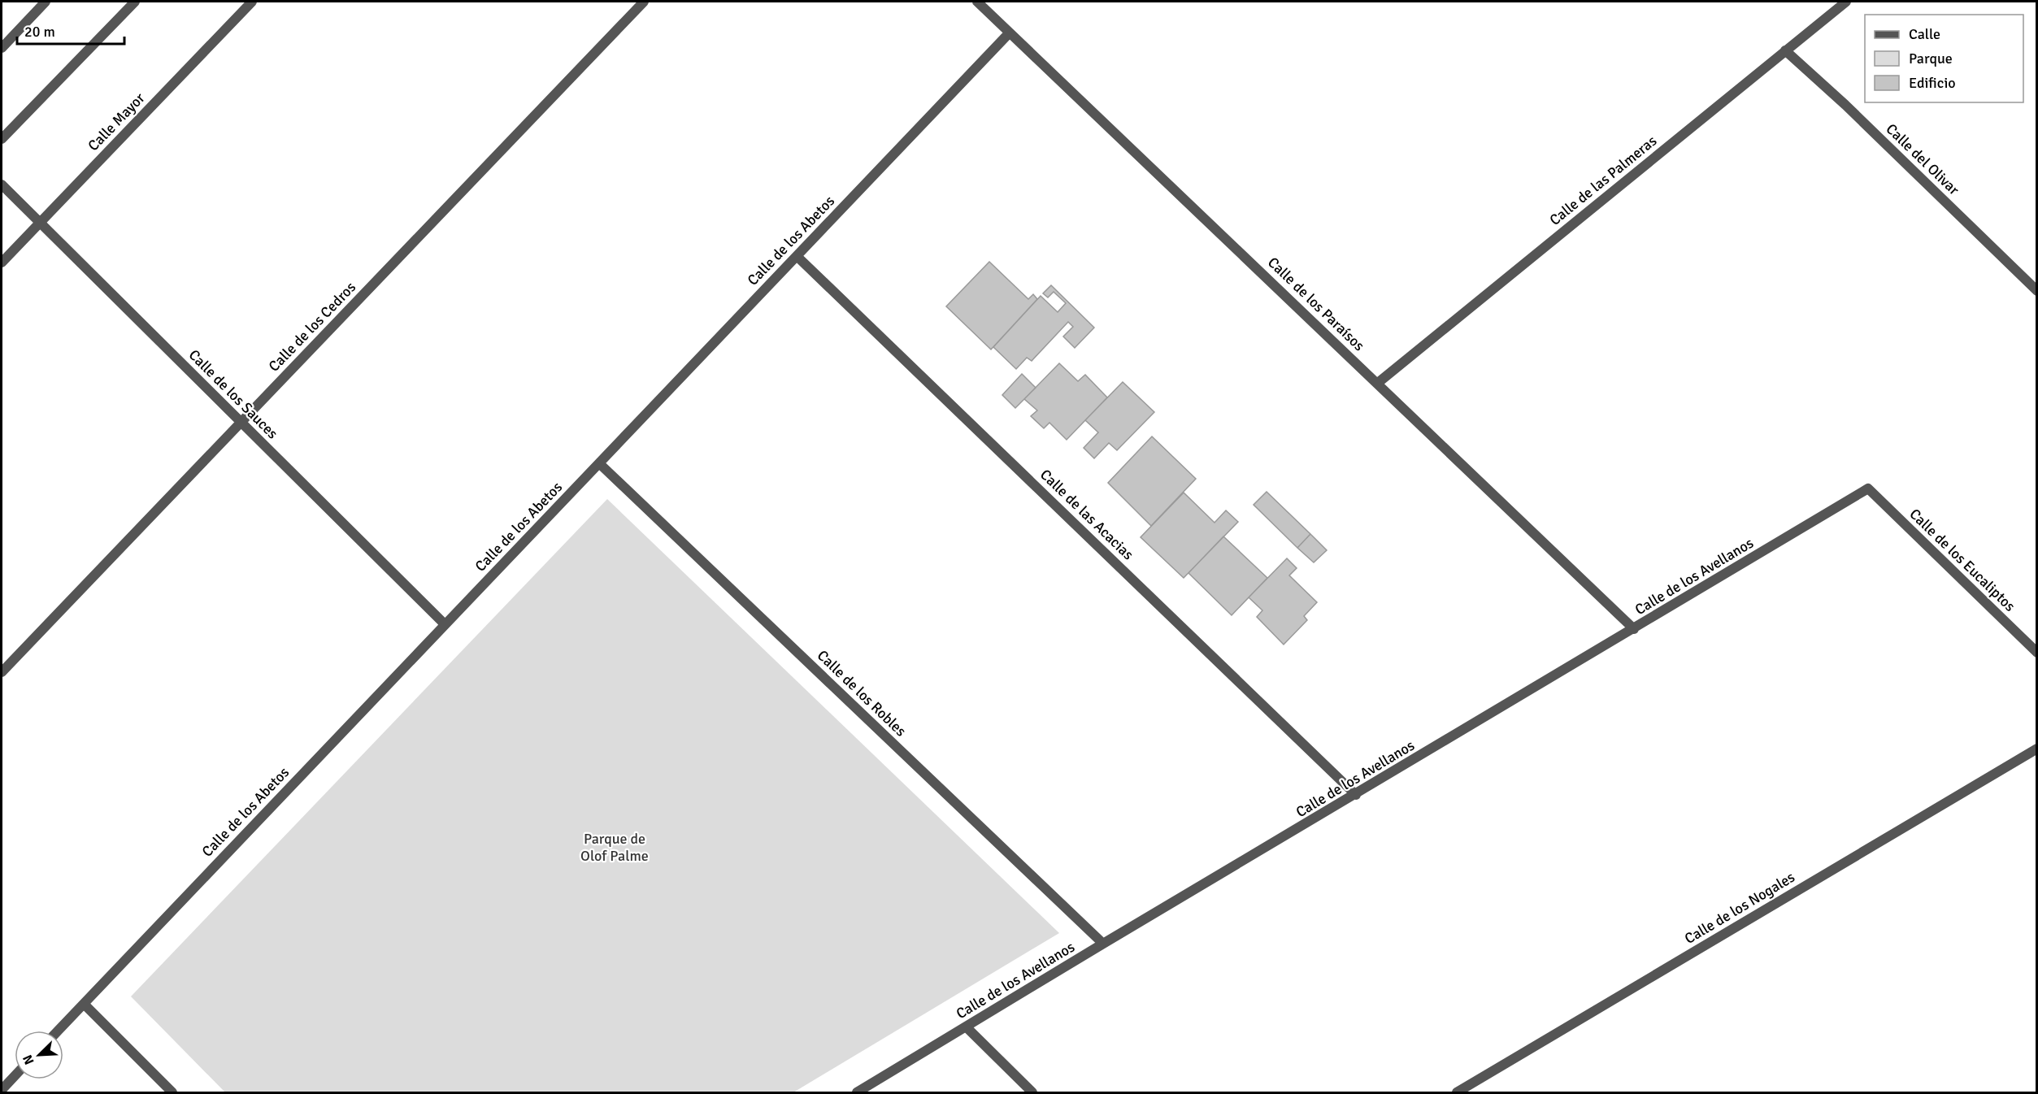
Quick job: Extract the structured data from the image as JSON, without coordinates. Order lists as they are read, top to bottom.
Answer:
{
  "streets": {
    "street": [
      "Calle Mayor",
      "Calle del Olivar",
      "Calle de las Palmeras",
      "Calle de los Abetos",
      "Calle de los Paraísos",
      "Calle de los Cedros",
      "Calle de los Sauces",
      "Calle de las Acacias",
      "Calle de los Eucaliptos",
      "Calle de los Avellanos",
      "Calle de los Robles",
      "Calle de los Nogales"
    ]
  },
  "crossings": [
    ["Calle Mayor", "Calle de los Sauces"],
    ["Calle del Olivar", "Calle de las Palmeras"],
    ["Calle de las Palmeras", "Calle de los Paraísos"],
    ["Calle de los Abetos", "Calle de los Paraísos"],
    ["Calle de los Abetos", "Calle de los Sauces"],
    ["Calle de los Abetos", "Calle de las Acacias"],
    ["Calle de los Abetos", "Calle de los Robles"],
    ["Calle de los Paraísos", "Calle de los Avellanos"],
    ["Calle de los Cedros", "Calle de los Sauces"],
    ["Calle de las Acacias", "Calle de los Avellanos"],
    ["Calle de los Eucaliptos", "Calle de los Avellanos"],
    ["Calle de los Avellanos", "Calle de los Robles"]
  ],
  "parks": ["Parque de Olof Palme"],
  "legend": ["Calle", "Parque", "Edificio"],
  "scale_bar": "20 m",
  "north": "bottom left"
}
